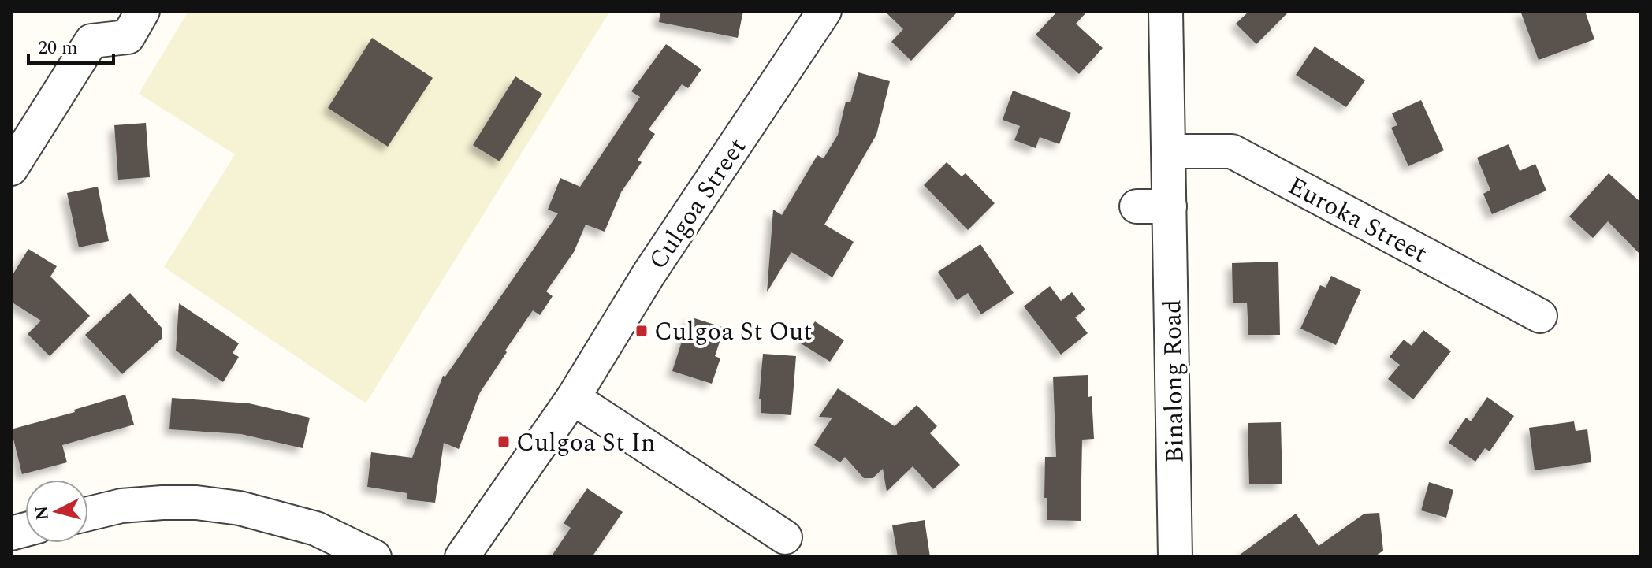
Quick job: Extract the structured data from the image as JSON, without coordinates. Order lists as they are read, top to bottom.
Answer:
{
  "streets": {
    "street": ["Culgoa Street", "Euroka Street", "Binalong Road"]
  },
  "crossings": [
    ["Euroka Street", "Binalong Road"]
  ],
  "places": {
    "transit": ["Culgoa St Out", "Culgoa St In"]
  },
  "scale_bar": "20 m",
  "north": "left"
}
